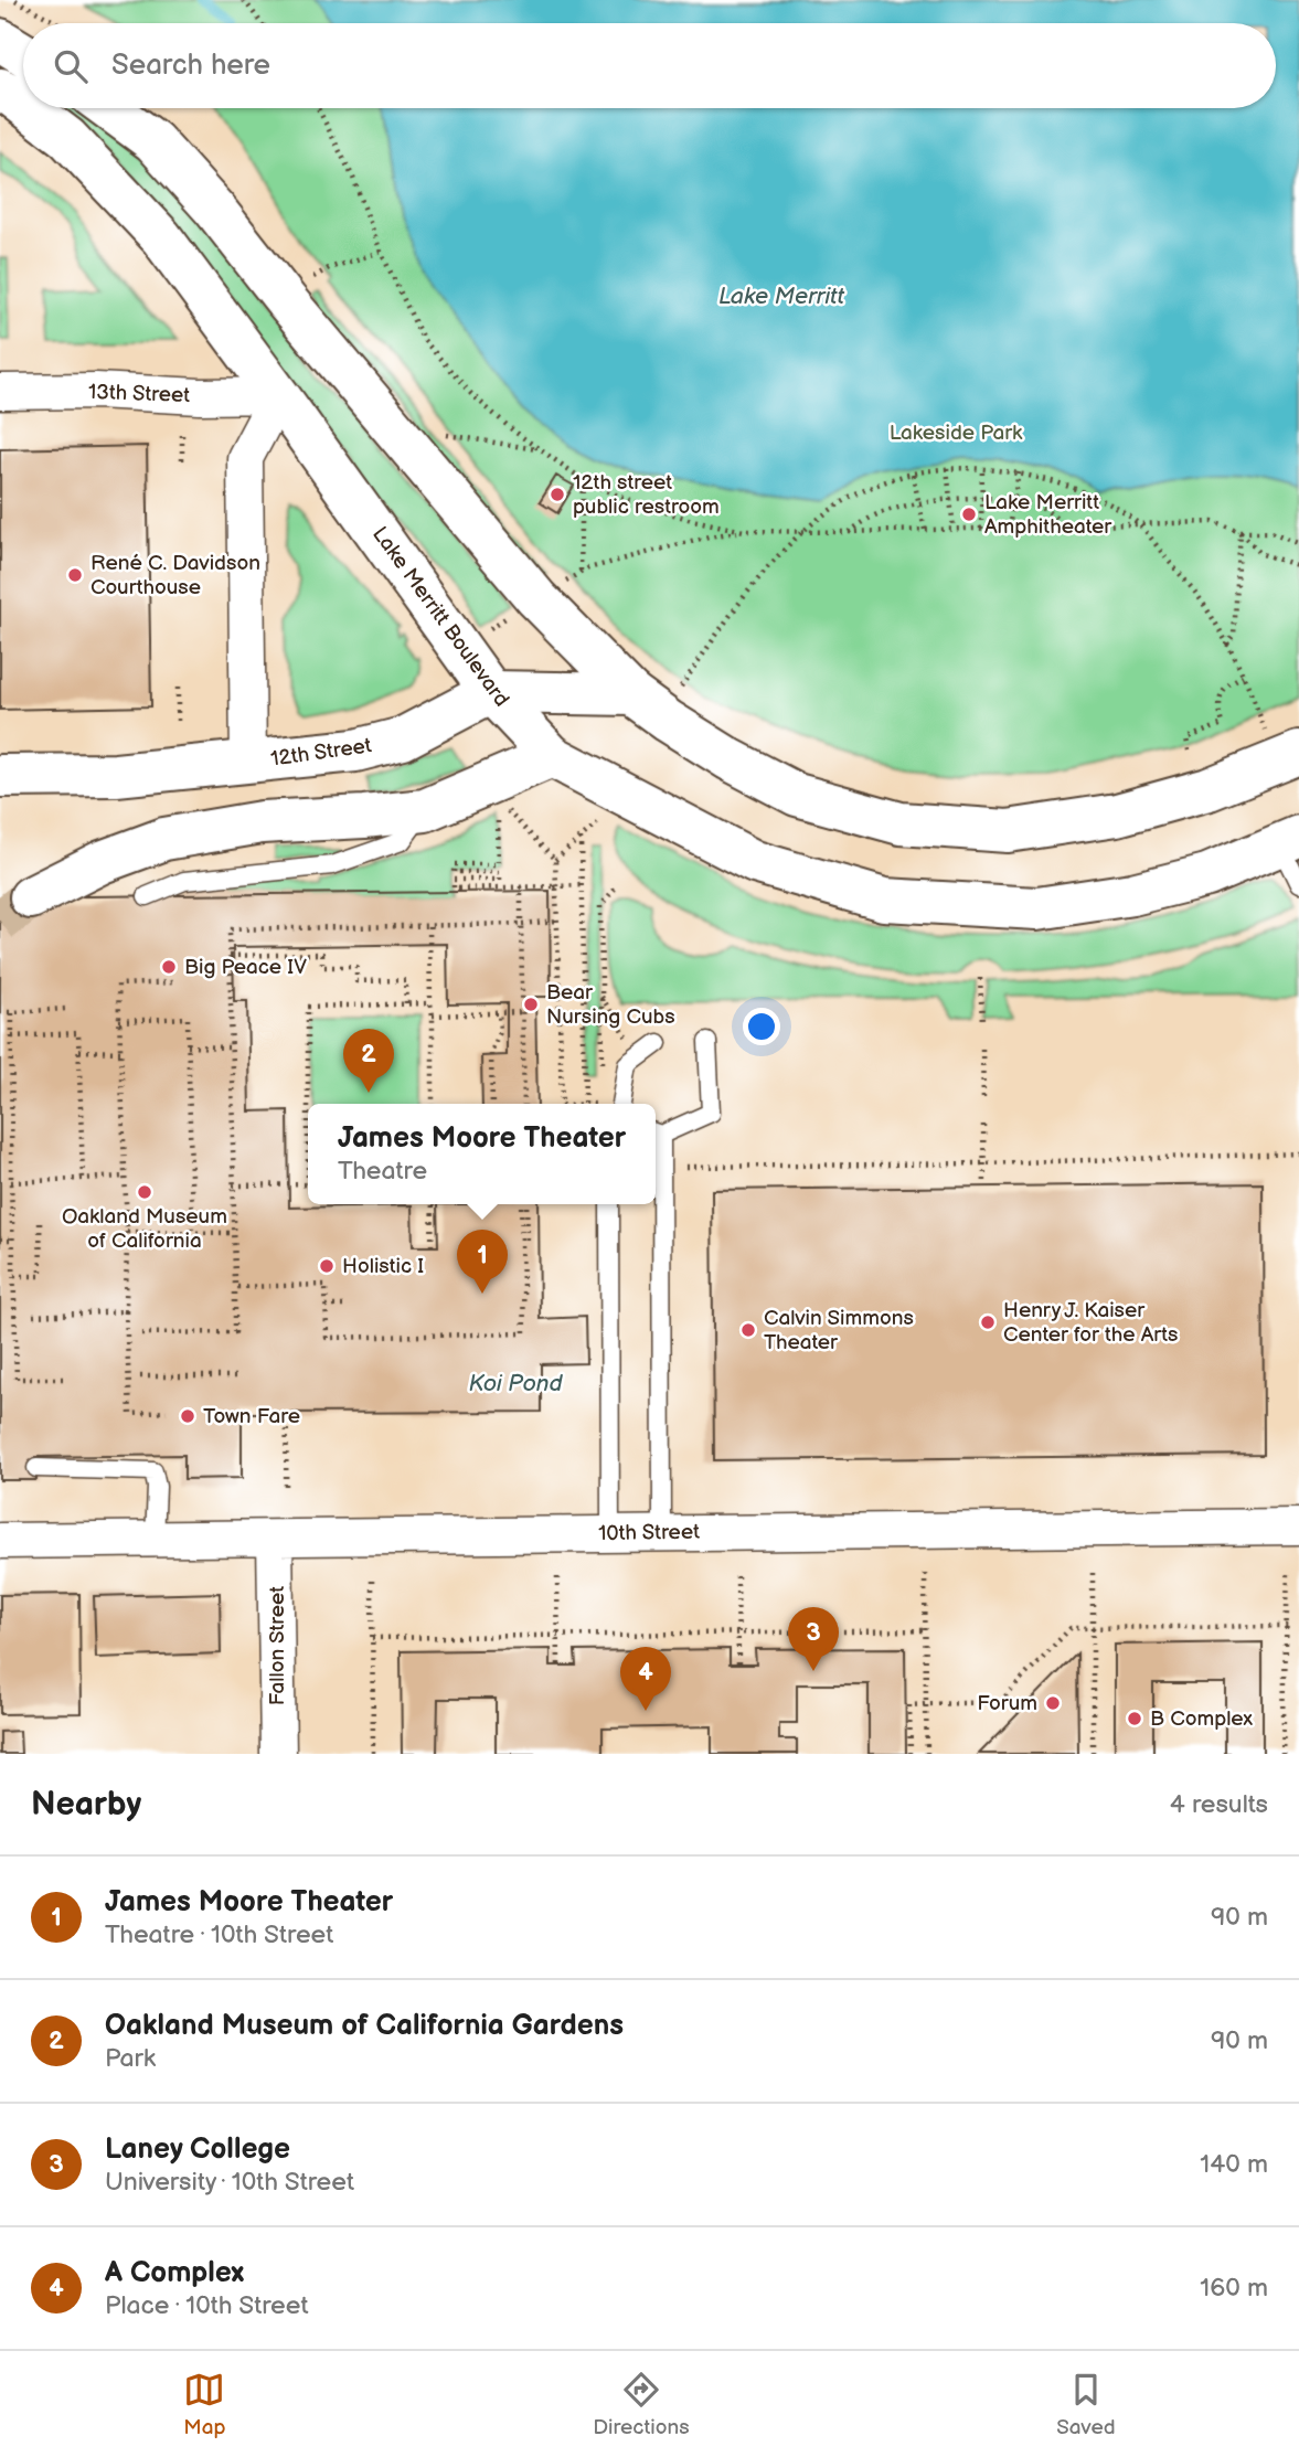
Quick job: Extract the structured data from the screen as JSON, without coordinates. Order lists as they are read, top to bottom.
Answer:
{
  "streets": {
    "main road": ["Lake Merritt Boulevard", "12th Street"],
    "street": ["13th Street", "10th Street", "Fallon Street"]
  },
  "crossings": [
    ["13th Street", "Lake Merritt Boulevard"],
    ["Lake Merritt Boulevard", "12th Street"],
    ["10th Street", "Fallon Street"]
  ],
  "water": ["Lake Merritt", "Koi Pond"],
  "parks": ["Lakeside Park"],
  "places": [
    "12th street public restroom",
    "Lake Merritt Amphitheater",
    "René C. Davidson Courthouse",
    "Big Peace IV",
    "Bear Nursing Cubs",
    "Oakland Museum of California",
    "Holistic I",
    "Henry J. Kaiser Center for the Arts",
    "Calvin Simmons Theater",
    "Town Fare",
    "Forum",
    "B Complex"
  ],
  "page": {
    "search": "Search here",
    "pins": [
      "2",
      "1",
      "3",
      "4"
    ],
    "popup": ["James Moore Theater", "Theatre"],
    "heading": ["Nearby", "4 results"],
    "list": [
      {
        "mark": "1",
        "name": "James Moore Theater",
        "note": "Theatre · 10th Street",
        "value": "90 m"
      },
      {
        "mark": "2",
        "name": "Oakland Museum of California Gardens",
        "note": "Park",
        "value": "90 m"
      },
      {
        "mark": "3",
        "name": "Laney College",
        "note": "University · 10th Street",
        "value": "140 m"
      },
      {
        "mark": "4",
        "name": "A Complex",
        "note": "Place · 10th Street",
        "value": "160 m"
      }
    ],
    "nav": ["Map", "Directions", "Saved"]
  }
}
